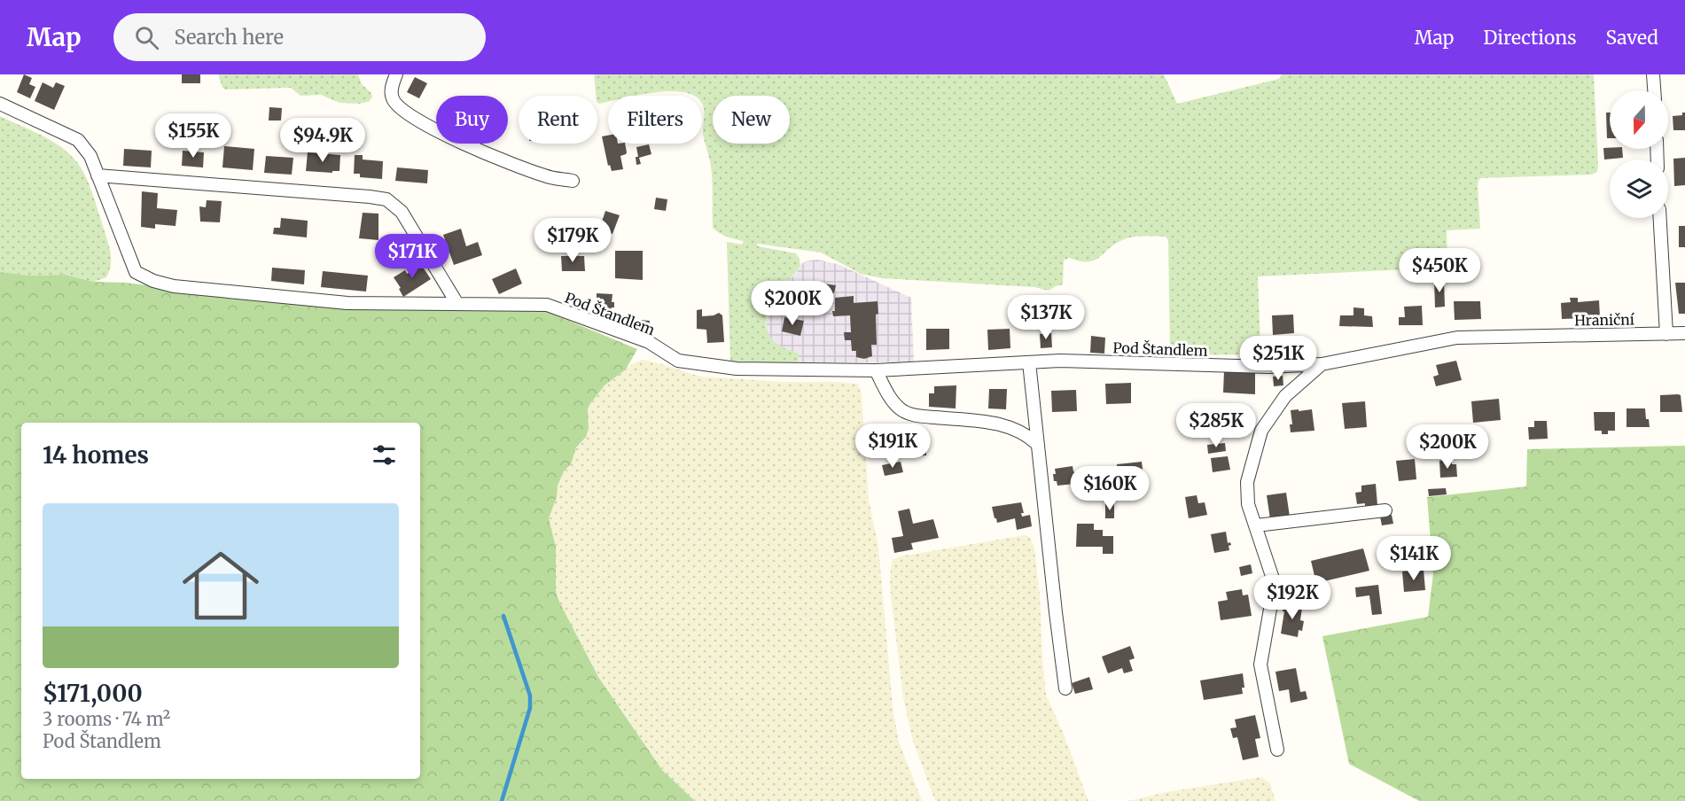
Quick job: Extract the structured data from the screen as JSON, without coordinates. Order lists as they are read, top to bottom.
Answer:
{
  "streets": {
    "street": ["Pod Štandlem", "Hraniční"]
  },
  "crossings": [
    ["Pod Štandlem", "Hraniční"]
  ],
  "north": "bottom",
  "page": {
    "header": "Map",
    "search": "Search here",
    "nav": ["Map", "Directions", "Saved"],
    "chip": [
      "Buy",
      "Rent",
      "Filters",
      "New"
    ],
    "price": [
      "$155K",
      "$94.9K",
      "$179K",
      "$171K",
      "$450K",
      "$200K",
      "$137K",
      "$251K",
      "$285K",
      "$191K",
      "$200K",
      "$160K",
      "$141K",
      "$192K"
    ],
    "heading": "14 homes",
    "list": [
      {
        "name": "$171,000",
        "note": "3 rooms · 74 m² · Pod Štandlem"
      }
    ]
  }
}
